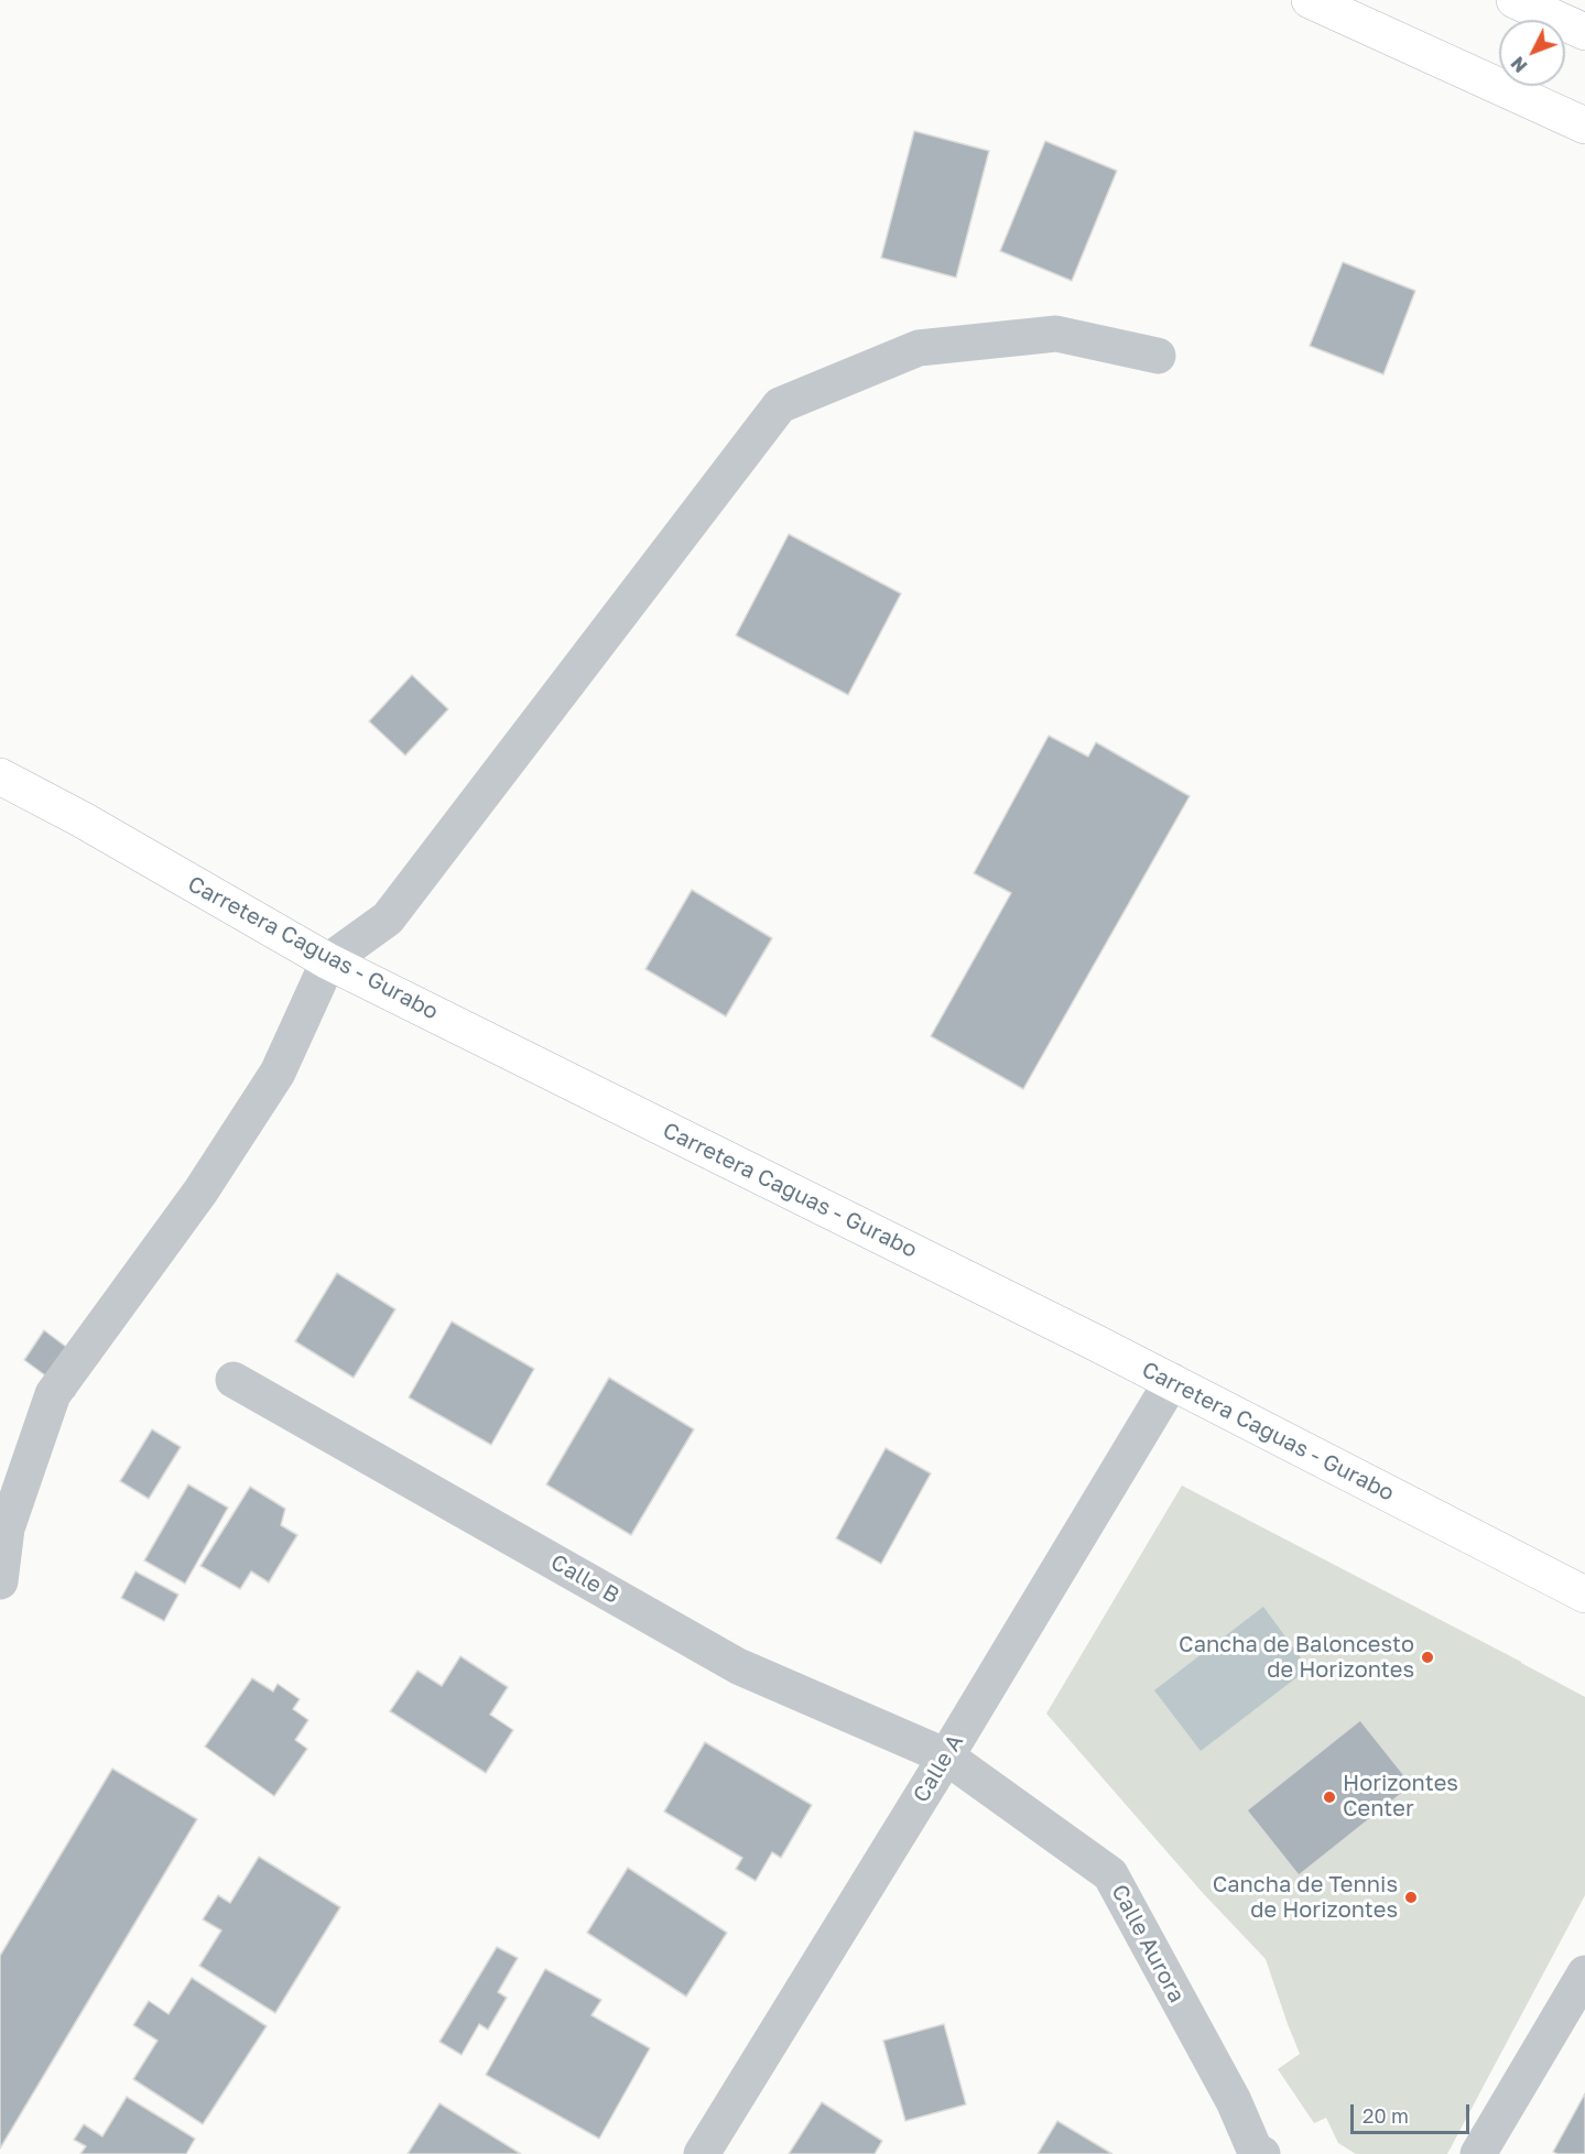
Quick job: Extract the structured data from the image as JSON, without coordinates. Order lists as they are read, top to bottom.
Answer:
{
  "streets": {
    "main road": ["Carretera Caguas - Gurabo"],
    "street": ["Calle B", "Calle A", "Calle Aurora"]
  },
  "crossings": [
    ["Carretera Caguas - Gurabo", "Calle A"],
    ["Calle B", "Calle A"],
    ["Calle B", "Calle Aurora"],
    ["Calle A", "Calle Aurora"]
  ],
  "places": ["Cancha de Baloncesto de Horizontes", "Horizontes Center", "Cancha de Tennis de Horizontes"],
  "scale_bar": "20 m",
  "north": "bottom left"
}
